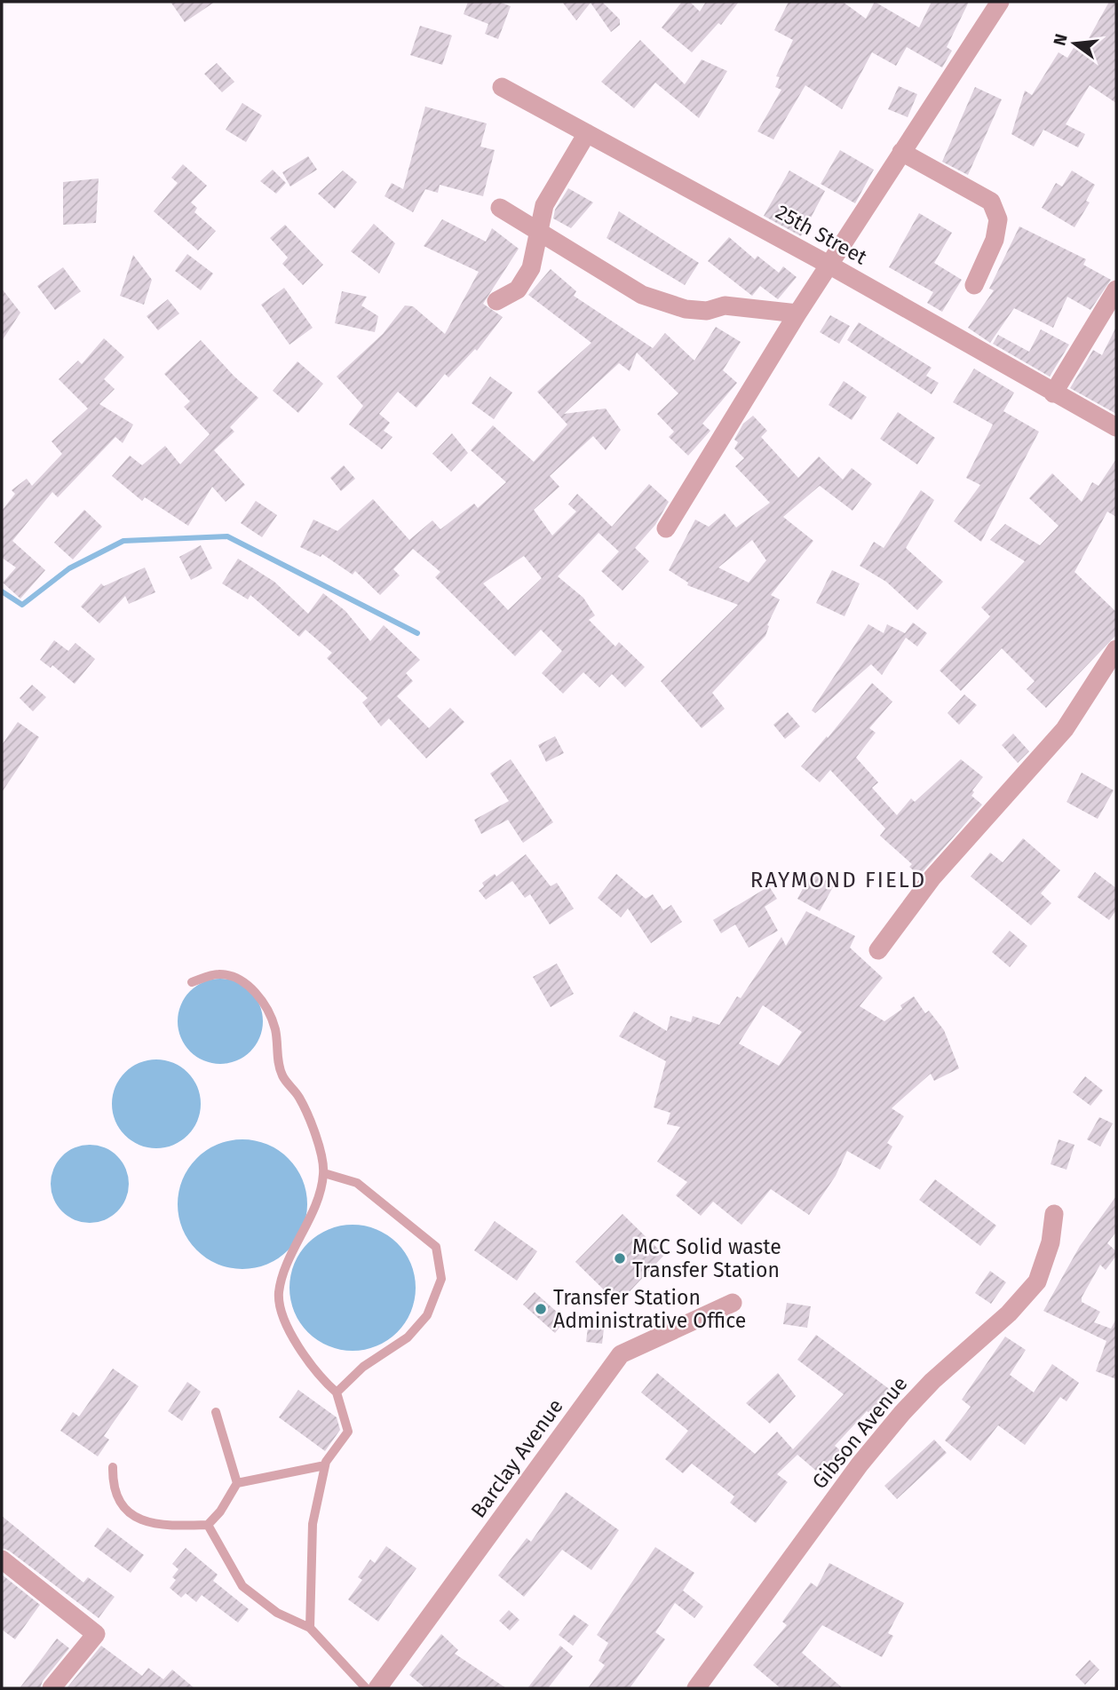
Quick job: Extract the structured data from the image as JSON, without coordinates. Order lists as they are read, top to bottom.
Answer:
{
  "streets": {
    "street": ["25th Street", "Gibson Avenue", "Barclay Avenue"]
  },
  "districts": ["RAYMOND FIELD"],
  "places": ["MCC Solid waste Transfer Station", "Transfer Station Administrative Office"],
  "north": "left"
}
